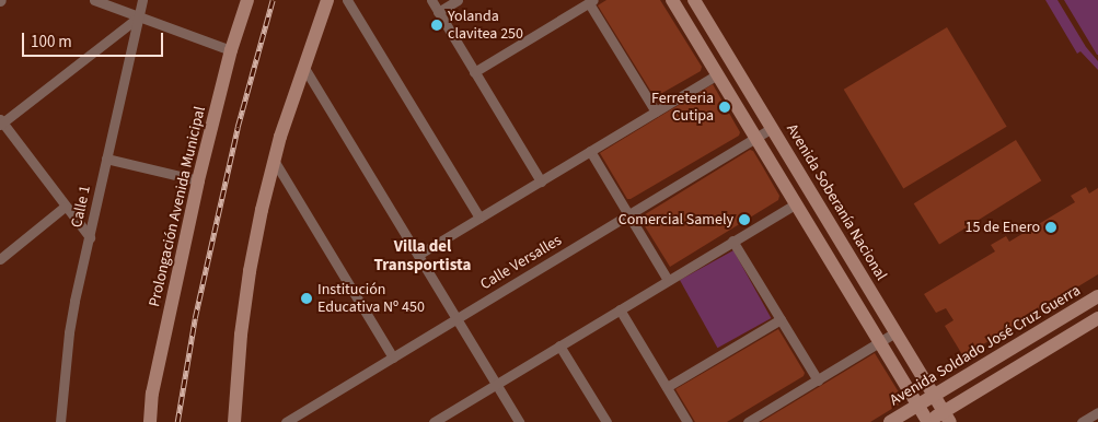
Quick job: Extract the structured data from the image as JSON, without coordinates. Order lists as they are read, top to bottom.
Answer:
{
  "streets": {
    "street": [
      "Avenida Soberanía Nacional",
      "Calle 1",
      "Prolongación Avenida Municipal",
      "Calle Versalles",
      "Avenida Soldado José Cruz Guerra"
    ]
  },
  "crossings": [
    ["Avenida Soberanía Nacional", "Calle Versalles"],
    ["Avenida Soberanía Nacional", "Avenida Soldado José Cruz Guerra"]
  ],
  "districts": ["Villa del Transportista"],
  "places": [
    "Yolanda clavitea 250",
    "Ferreteria Cutipa",
    "Comercial Samely",
    "15 de Enero",
    "Institución Educativa Nº 450"
  ],
  "scale_bar": "100 m"
}
